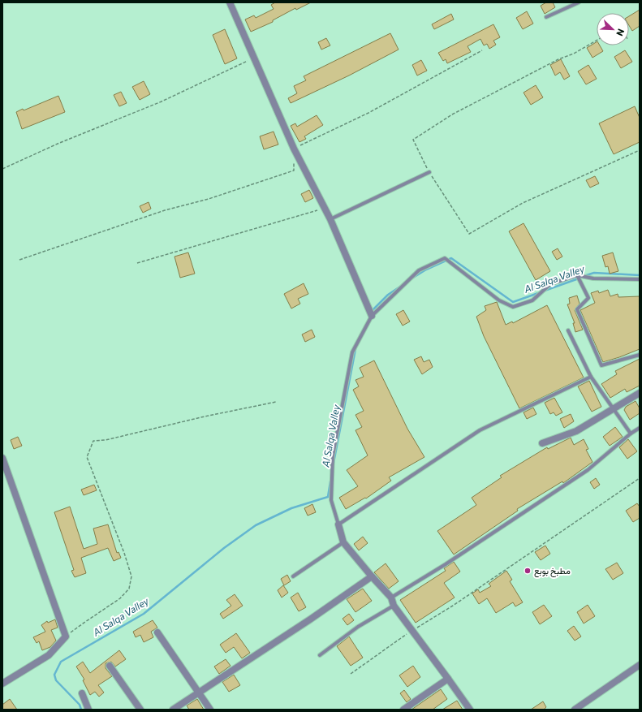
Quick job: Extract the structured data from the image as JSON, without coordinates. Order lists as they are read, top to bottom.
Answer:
{
  "water": ["Al Salqa Valley"],
  "places": ["مطبخ بوبع"],
  "north": "bottom right"
}
